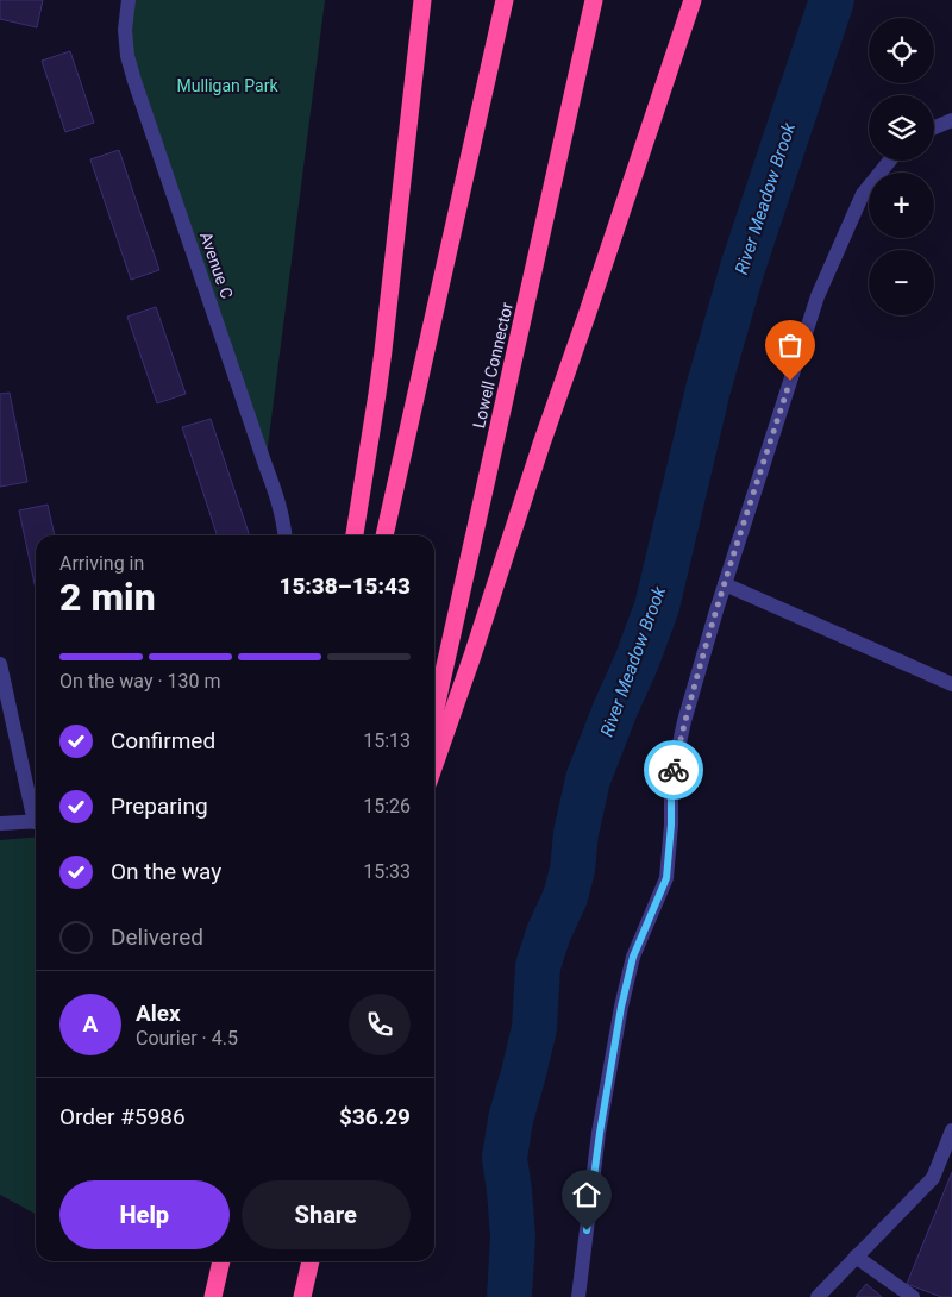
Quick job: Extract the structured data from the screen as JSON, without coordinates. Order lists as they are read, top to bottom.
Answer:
{
  "streets": {
    "highway": ["Lowell Connector"],
    "street": ["Avenue C"]
  },
  "water": ["River Meadow Brook"],
  "parks": ["Mulligan Park"],
  "page": {
    "map_buttons": ["+", "−"],
    "heading": ["2 min", "Arriving in", "15:38–15:43"],
    "panel": [
      "Alex",
      "Courier · 4.5",
      "Order #5986",
      "$36.29"
    ],
    "bar": "On the way · 130 m",
    "list": [
      ["Confirmed", "15:13"],
      ["Preparing", "15:26"],
      ["On the way", "15:33"],
      "Delivered"
    ],
    "round": "A",
    "buttons": ["Help", "Share"]
  }
}
